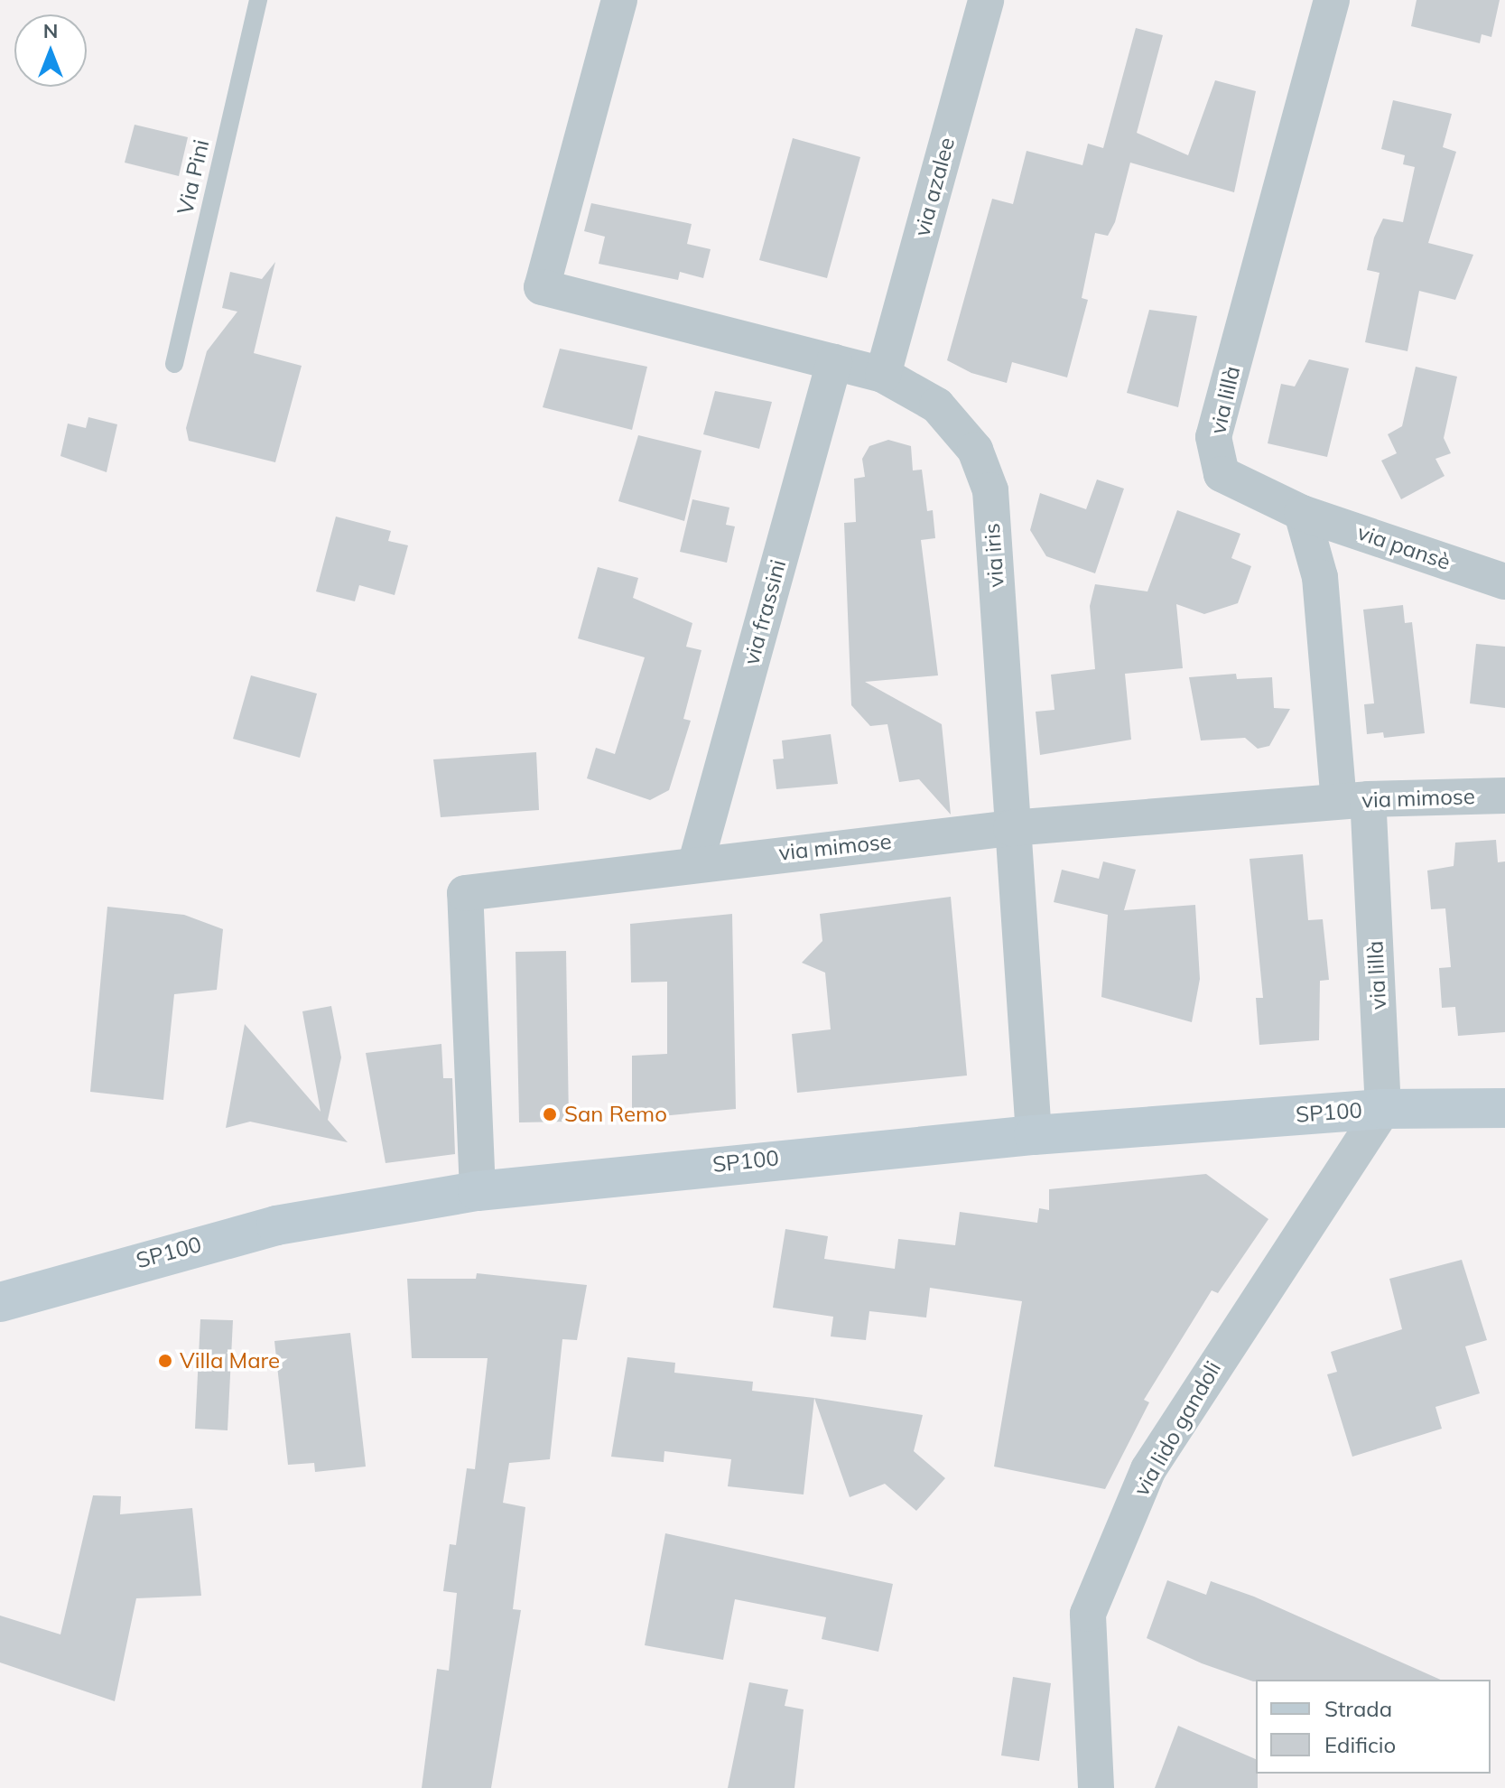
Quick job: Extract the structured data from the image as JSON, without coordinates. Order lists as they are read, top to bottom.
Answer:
{
  "streets": {
    "main road": ["SP100"],
    "street": [
      "via azalee",
      "via lillà",
      "via pansè",
      "via iris",
      "via frassini",
      "via mimose",
      "via lido gandoli"
    ],
    "lane": ["Via Pini"]
  },
  "crossings": [
    ["via azalee", "via iris"],
    ["via lillà", "via pansè"],
    ["via lillà", "via mimose"],
    ["via lillà", "SP100"],
    ["via lillà", "via lido gandoli"],
    ["via iris", "via frassini"],
    ["via iris", "via mimose"],
    ["via iris", "SP100"],
    ["via frassini", "via mimose"],
    ["via mimose", "SP100"],
    ["SP100", "via lido gandoli"]
  ],
  "places": ["San Remo", "Villa Mare"],
  "legend": ["Strada", "Edificio"],
  "north": "top"
}
